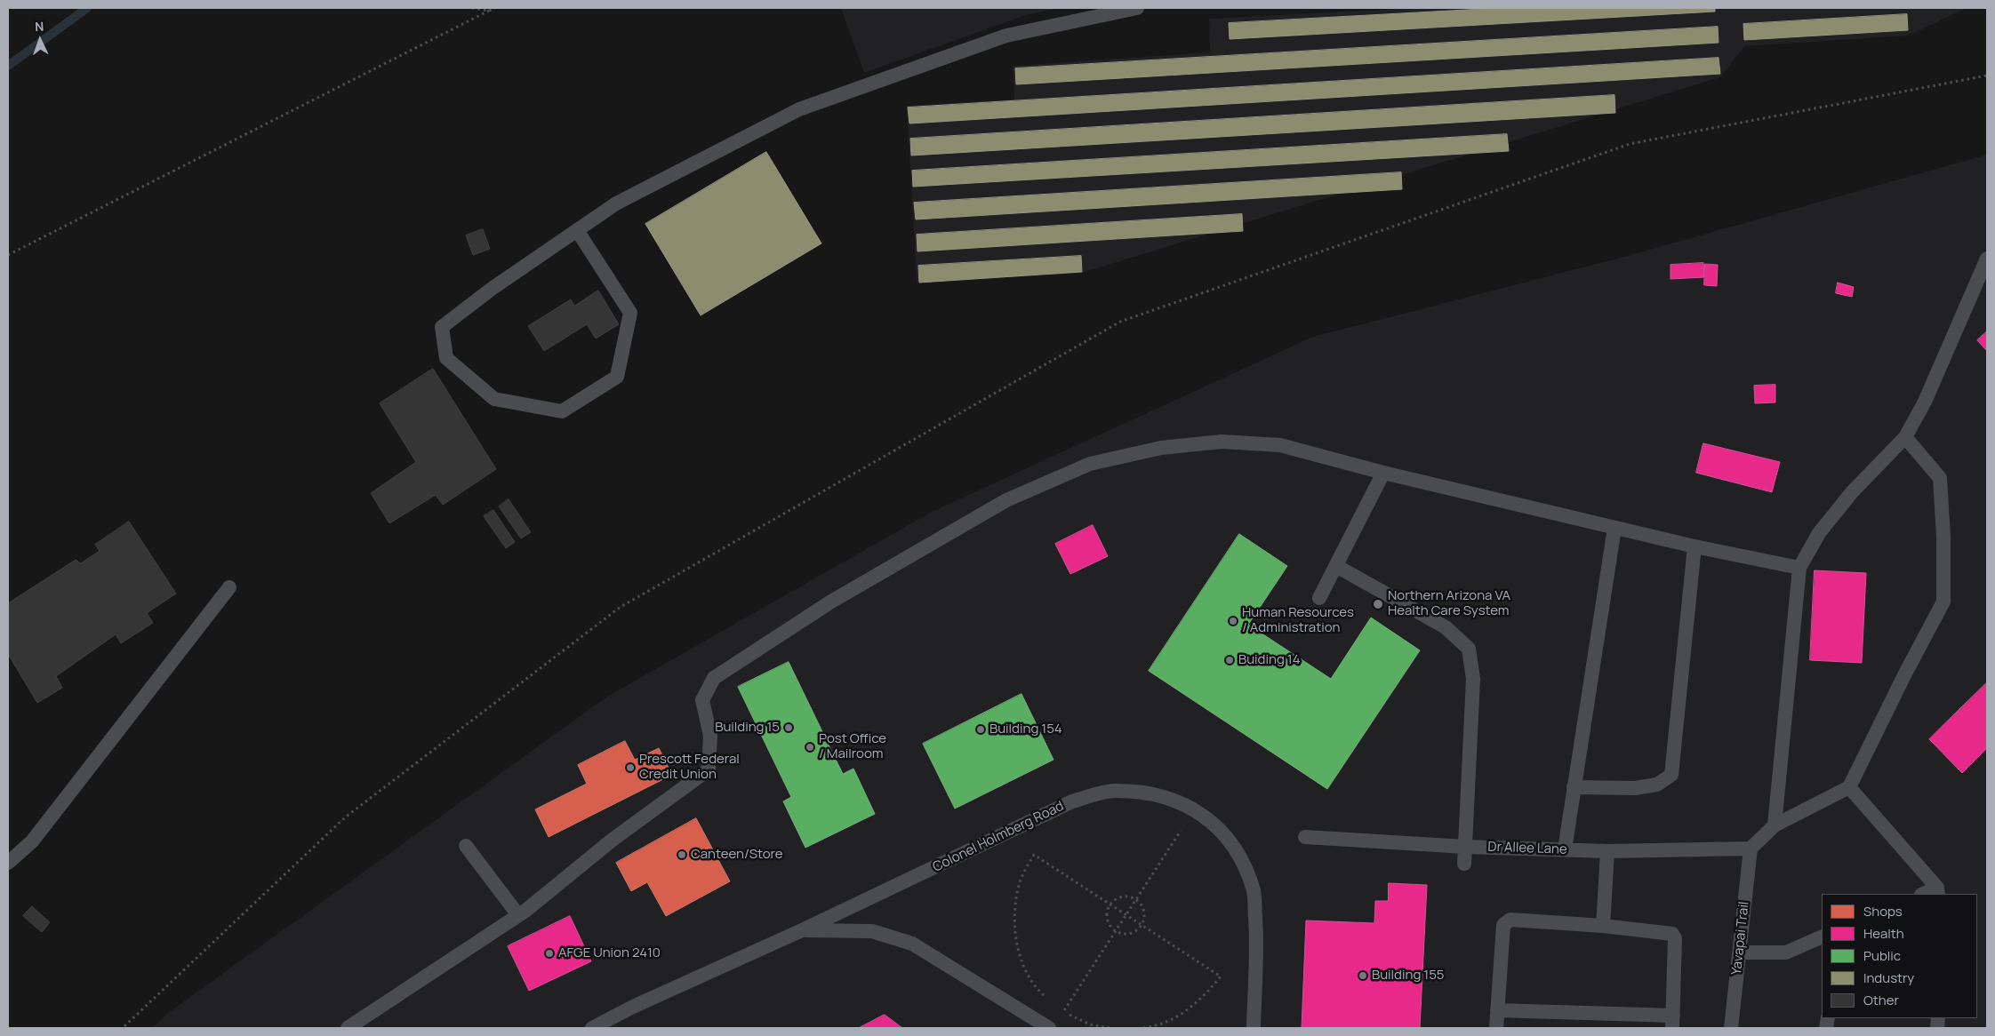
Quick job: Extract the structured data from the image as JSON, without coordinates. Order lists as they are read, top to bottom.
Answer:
{
  "streets": {
    "lane": ["Colonel Holmberg Road", "Dr Allee Lane", "Yavapai Trail"]
  },
  "crossings": [
    ["Dr Allee Lane", "Yavapai Trail"]
  ],
  "places": [
    "Northern Arizona VA Health Care System",
    "Human Resources / Administration",
    "Buiding 14",
    "Building 15",
    "Building 154",
    "Post Office / Mailroom",
    "Prescott Federal Credit Union",
    "Canteen/Store",
    "AFGE Union 2410",
    "Building 155"
  ],
  "legend": [
    "Shops",
    "Health",
    "Public",
    "Industry",
    "Other"
  ],
  "north": "top"
}
